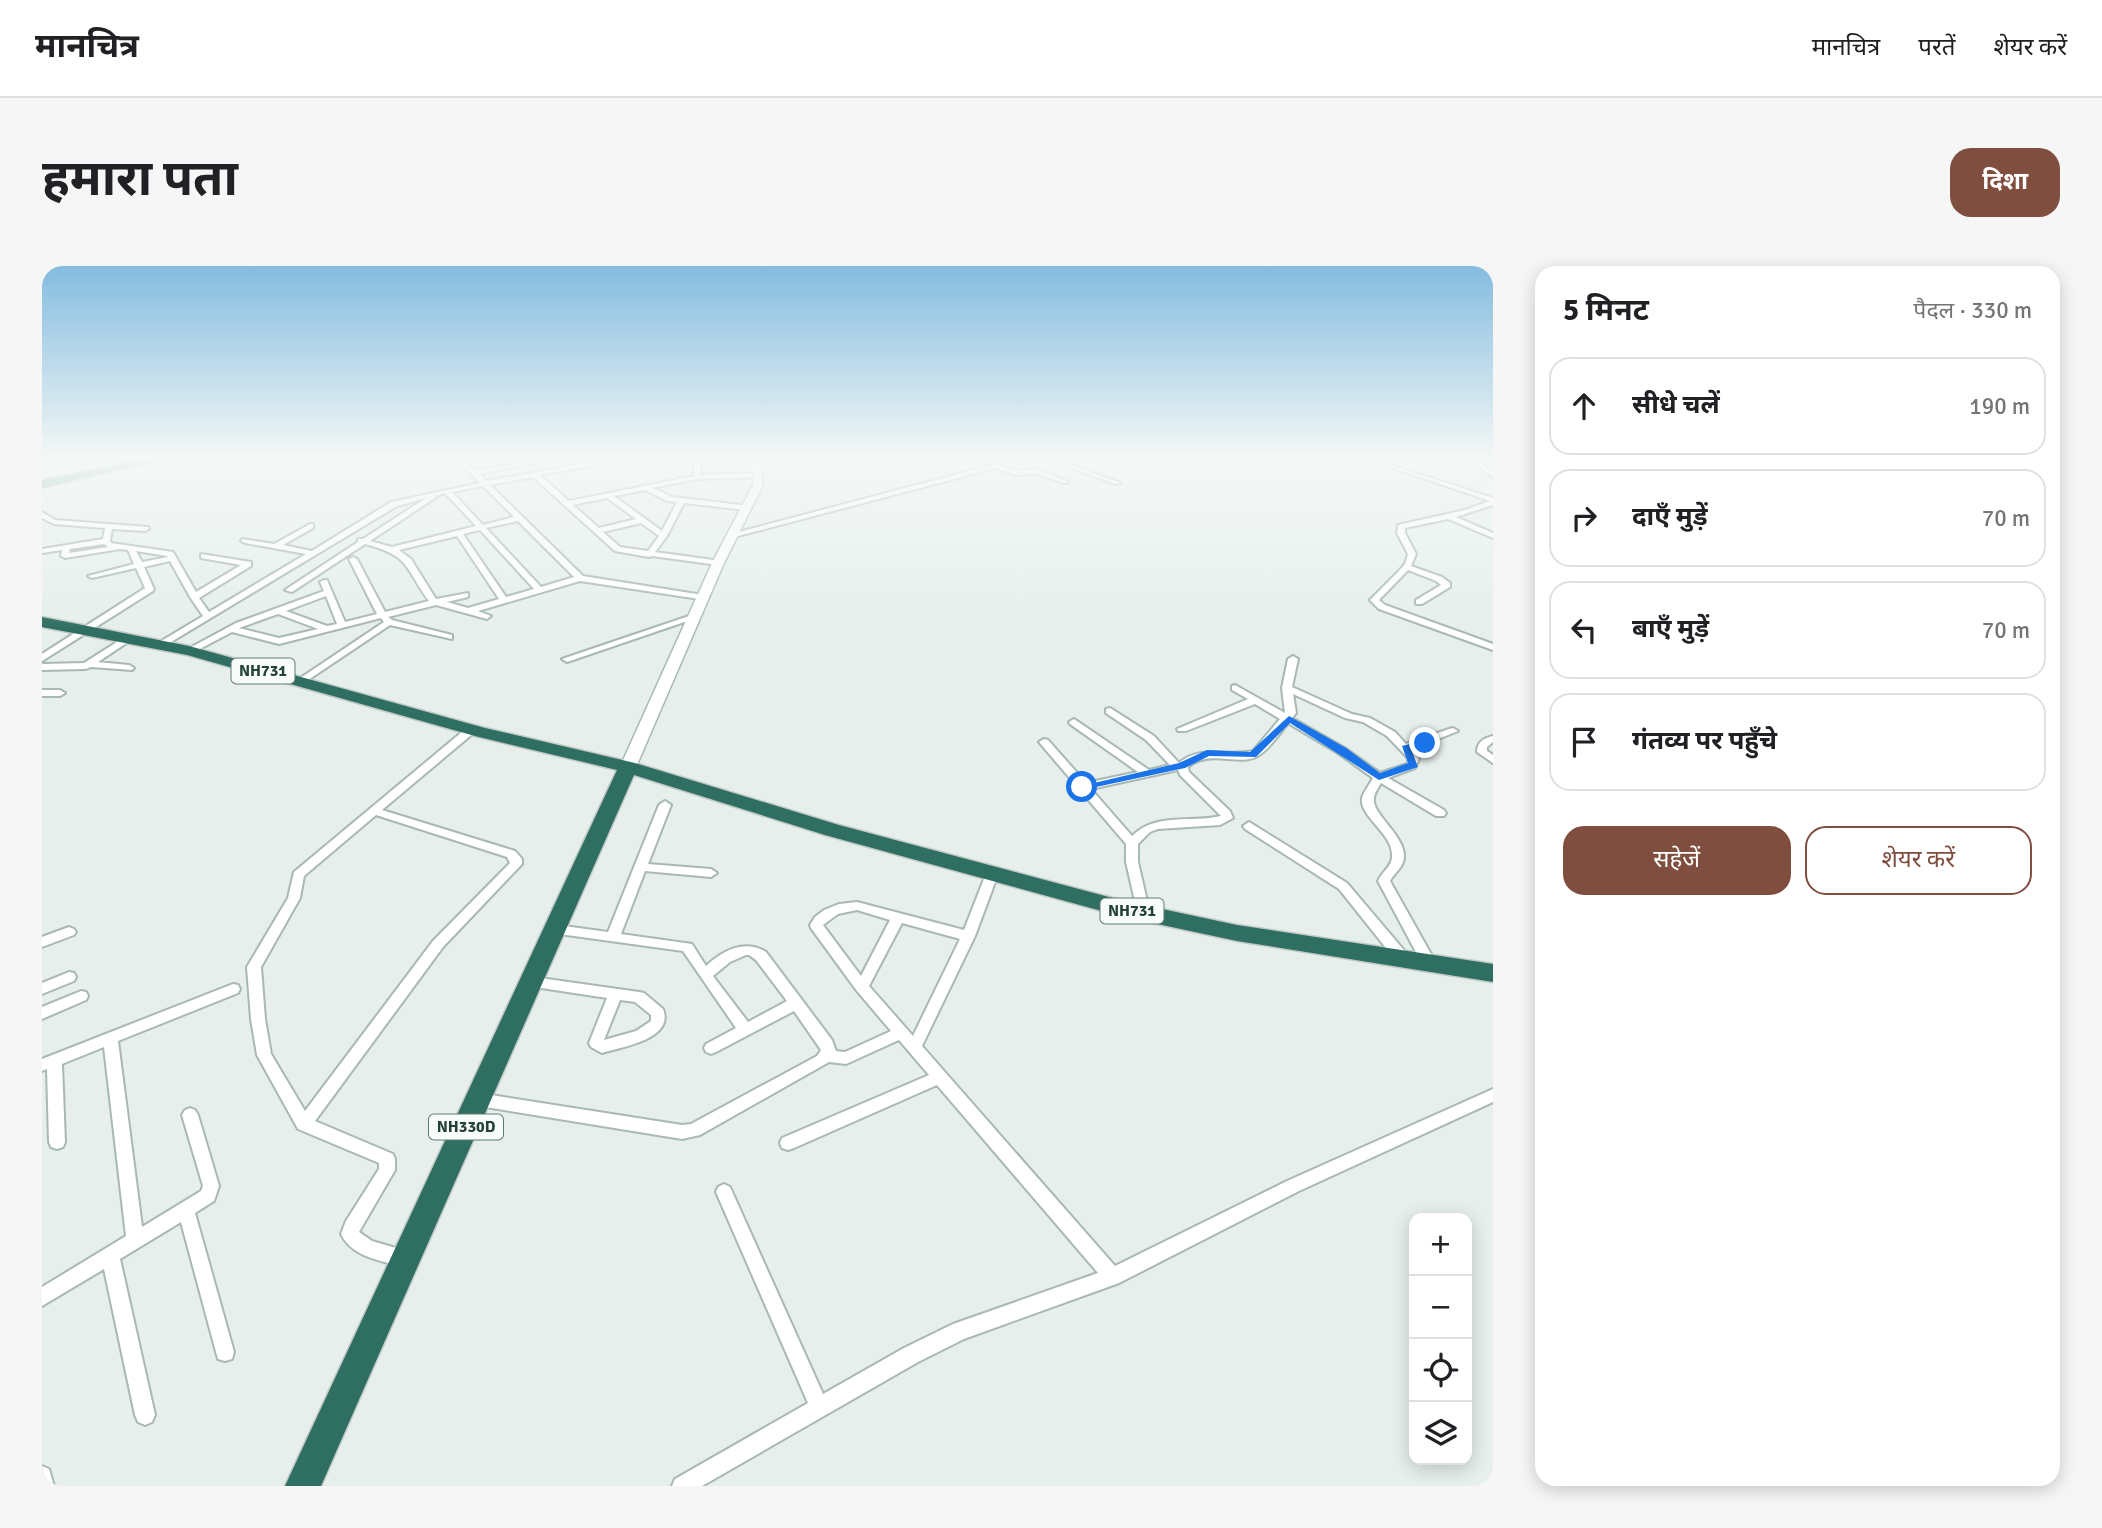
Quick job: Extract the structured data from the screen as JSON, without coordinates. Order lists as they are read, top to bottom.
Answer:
{
  "streets": {
    "highway": ["NH731", "NH330D"]
  },
  "crossings": [
    ["NH731", "NH330D"]
  ],
  "page": {
    "header": "मानचित्र",
    "nav": ["मानचित्र", "परतें", "शेयर करें"],
    "buttons": [
      "दिशा",
      ["सहेजें", "शेयर करें"]
    ],
    "title": "हमारा पता",
    "heading": ["5 मिनट", "पैदल · 330 m"],
    "list": [
      ["सीधे चलें", "190 m"],
      ["दाएँ मुड़ें", "70 m"],
      ["बाएँ मुड़ें", "70 m"],
      "गंतव्य पर पहुँचे"
    ],
    "map_buttons": ["+", "−"]
  }
}
